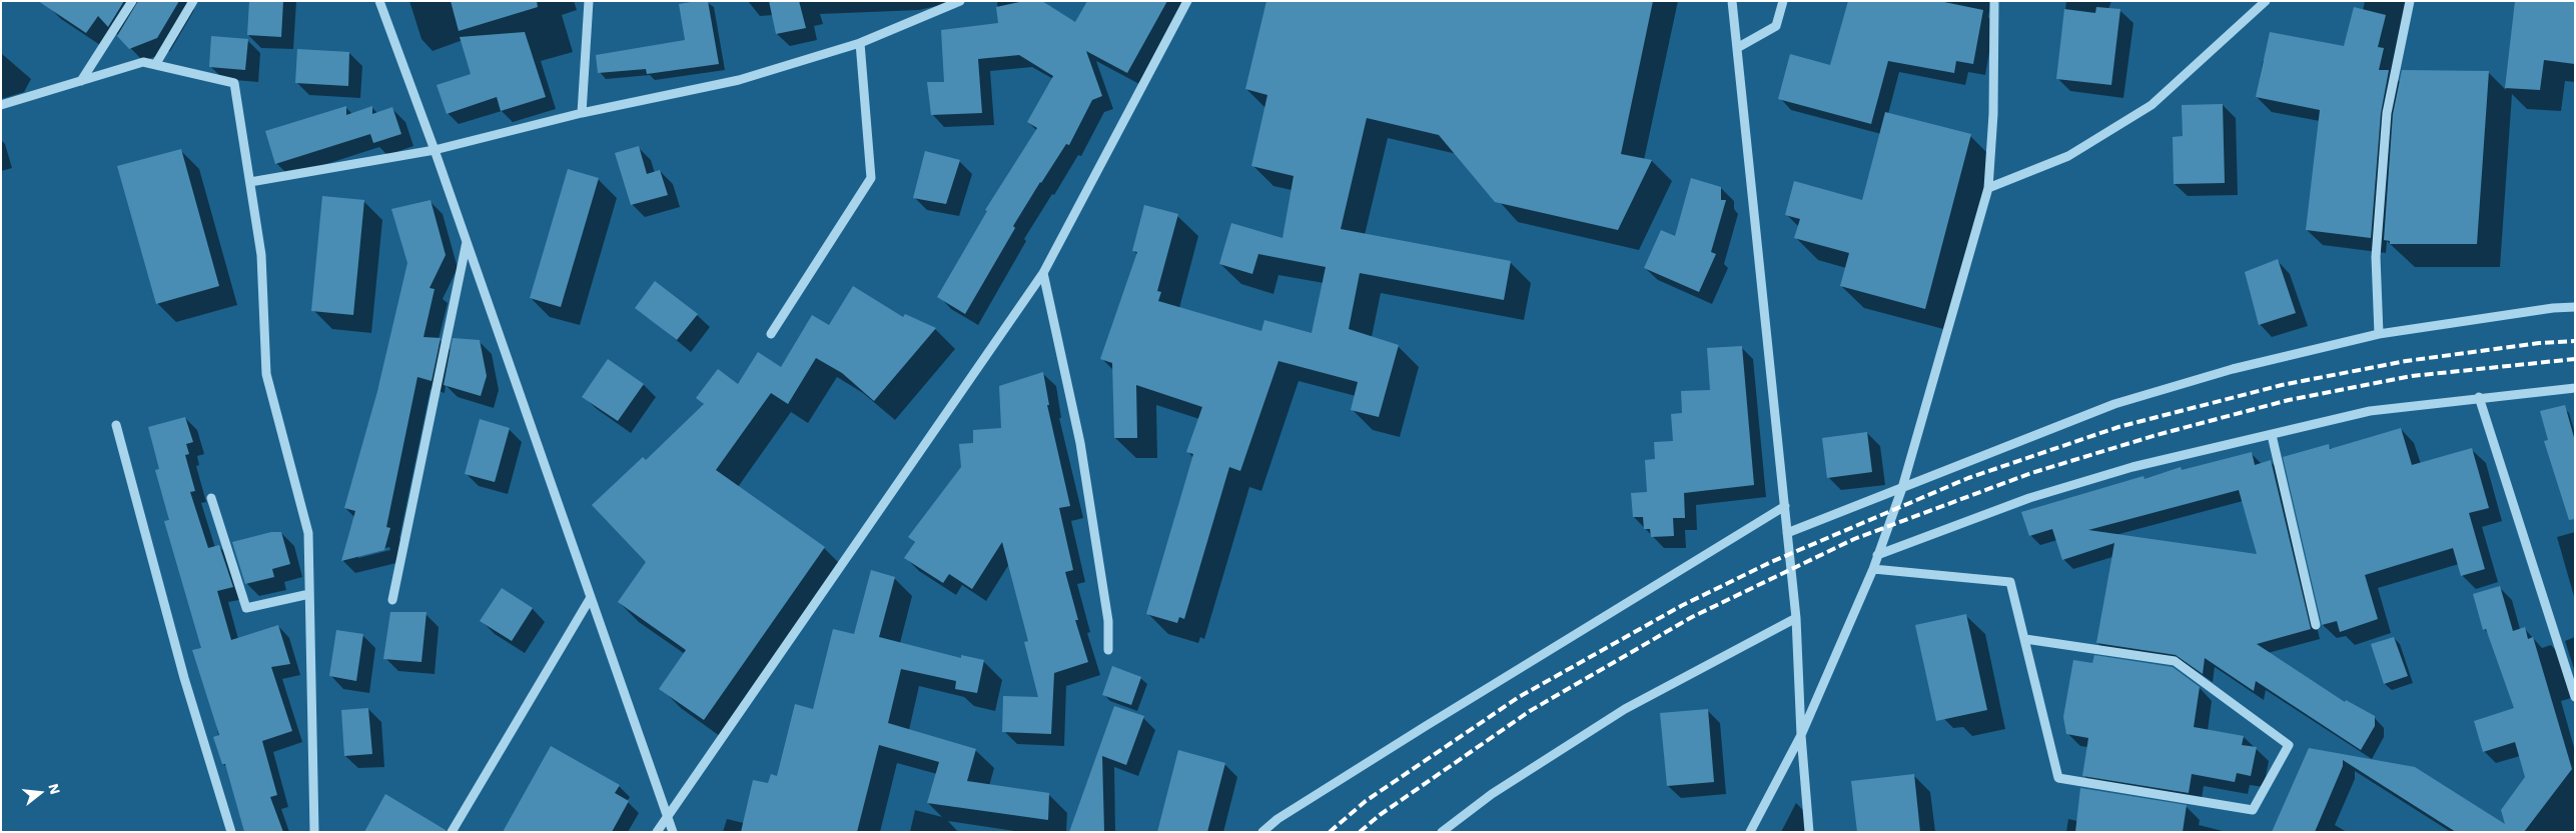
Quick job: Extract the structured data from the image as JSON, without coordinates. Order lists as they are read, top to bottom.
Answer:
{
  "north": "right"
}
